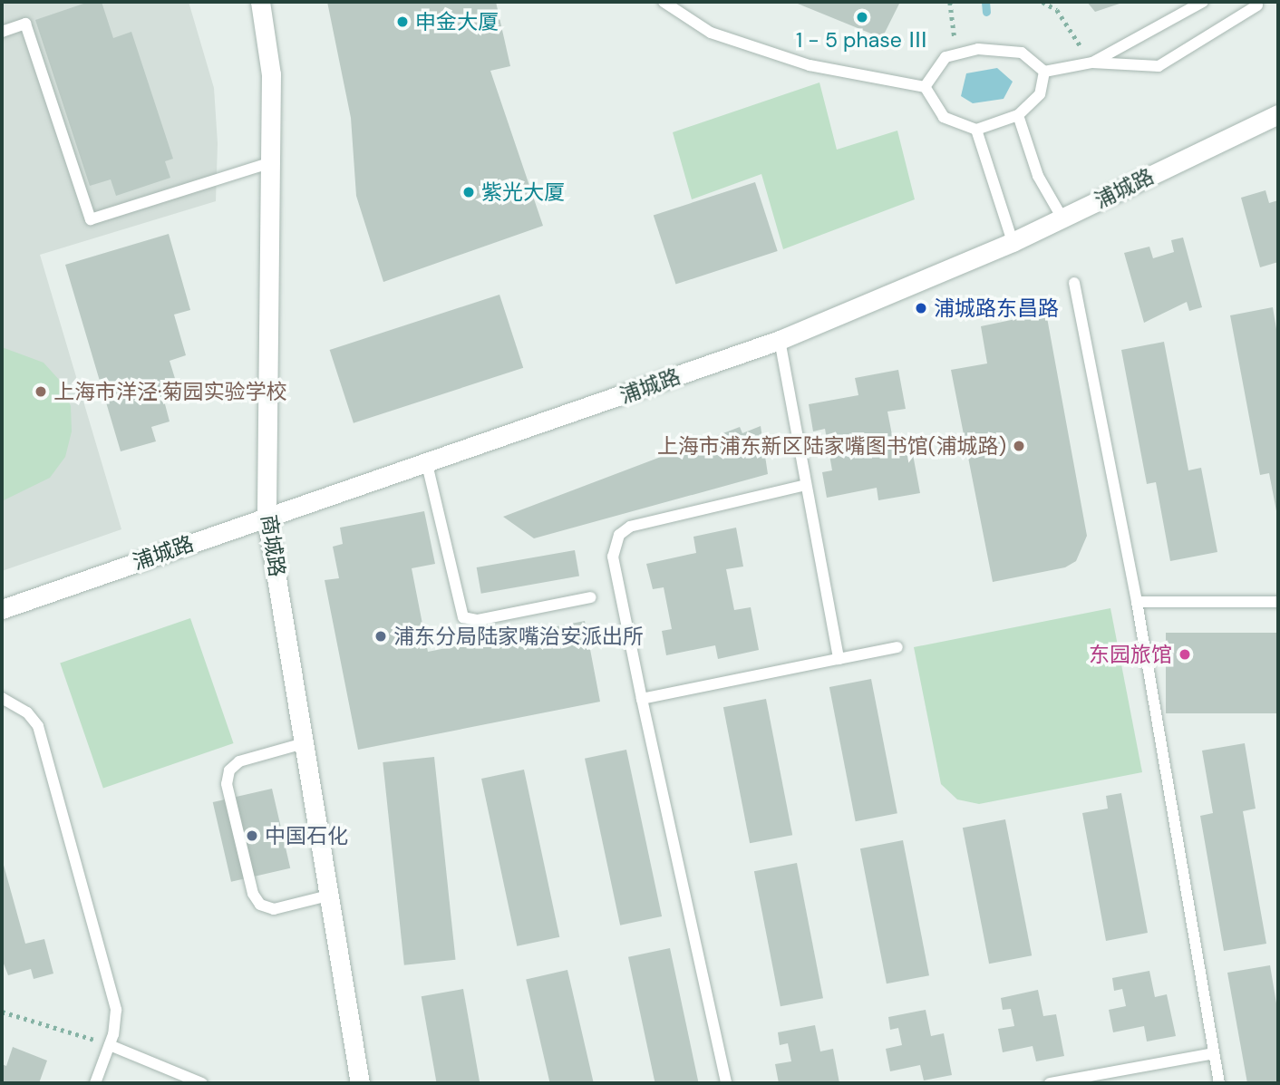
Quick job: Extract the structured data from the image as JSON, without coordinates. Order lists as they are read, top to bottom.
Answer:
{
  "streets": {
    "street": ["浦城路", "商城路"]
  },
  "crossings": [
    ["浦城路", "商城路"]
  ],
  "places": [
    "1 - 5 phase Ⅲ",
    "申金大厦",
    "紫光大厦",
    "浦城路东昌路",
    "上海市洋泾·菊园实验学校",
    "上海市浦东新区陆家嘴图书馆(浦城路)",
    "浦东分局陆家嘴治安派出所",
    "东园旅馆",
    "中国石化"
  ]
}
